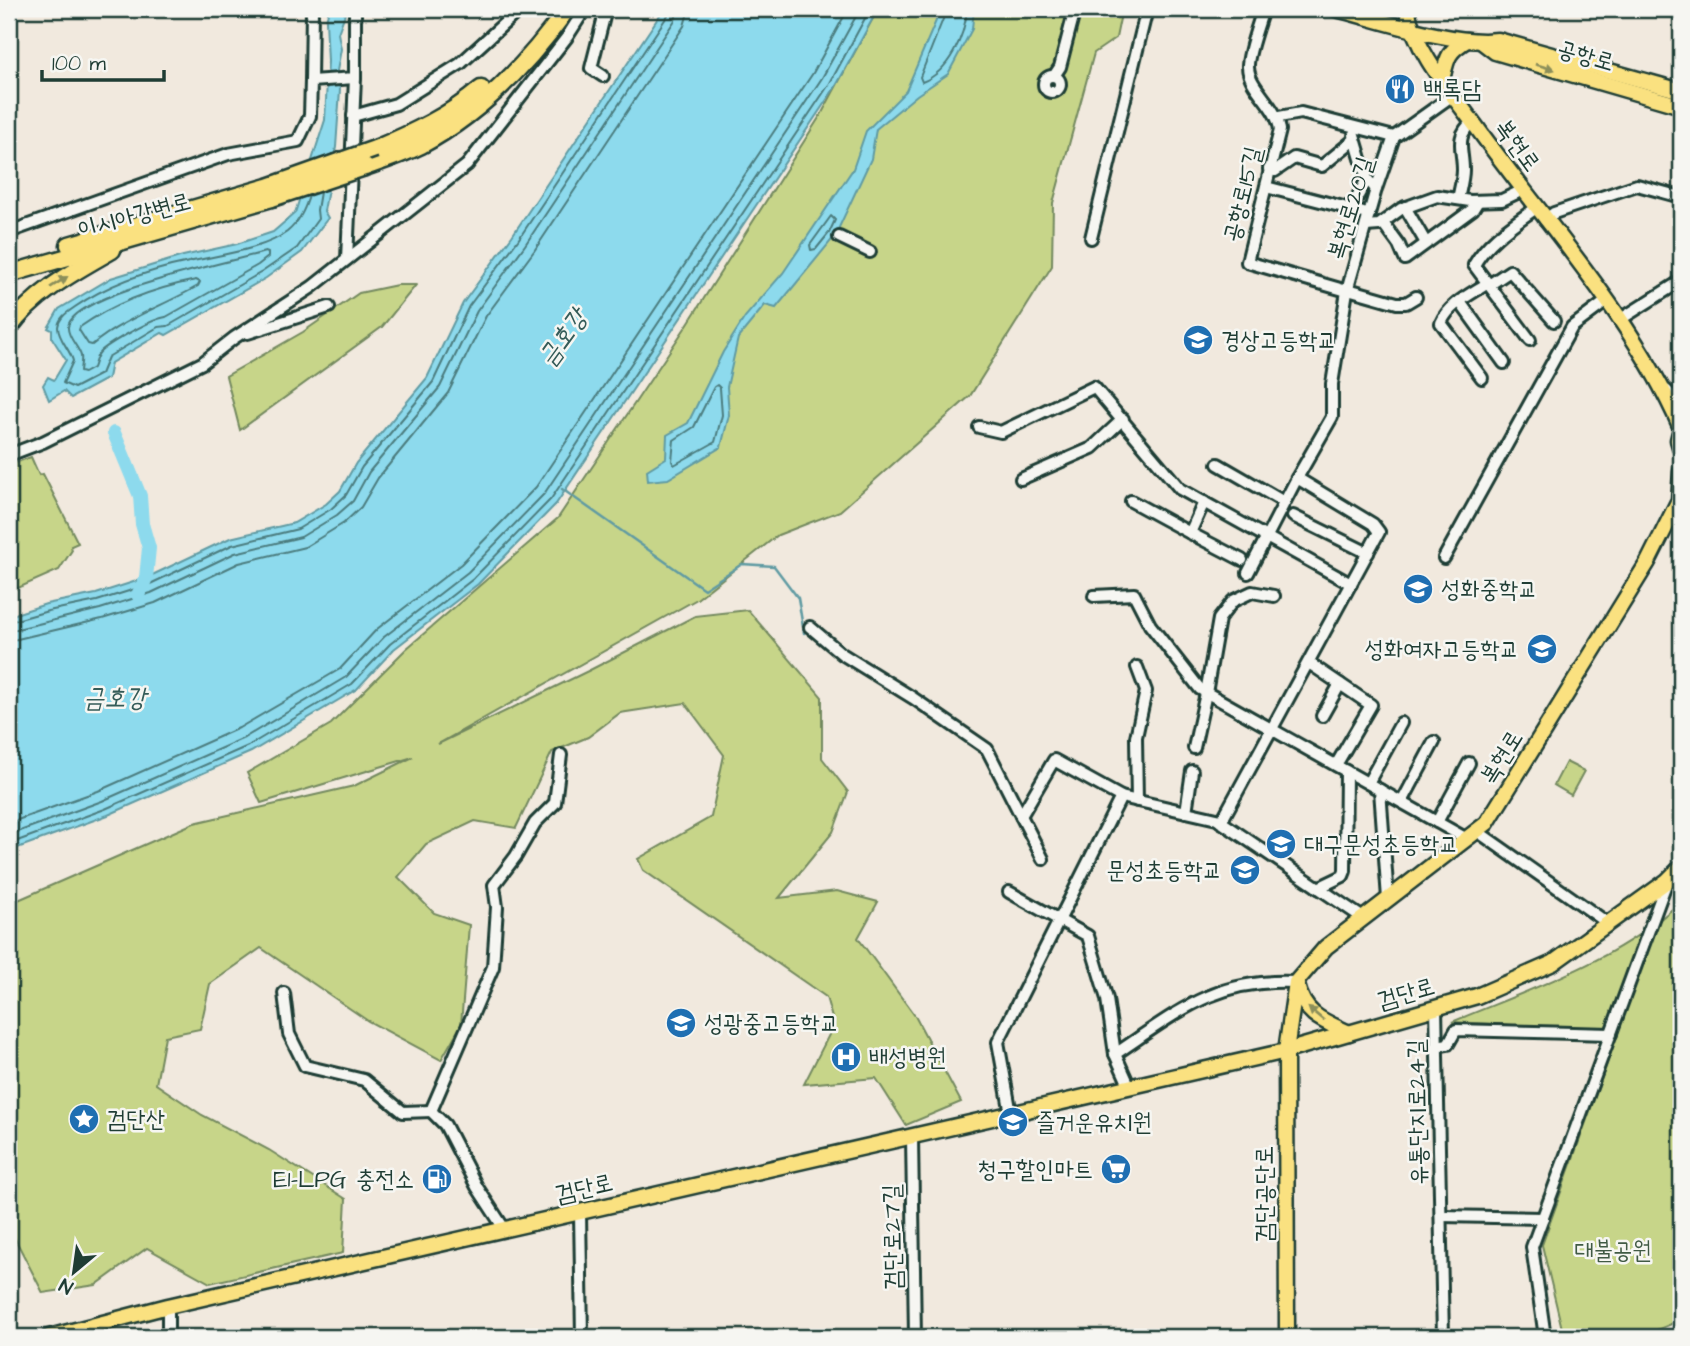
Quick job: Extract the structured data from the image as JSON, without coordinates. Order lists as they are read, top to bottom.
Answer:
{
  "streets": {
    "highway": ["이시아강변로"],
    "main road": [
      "공항로",
      "복현로",
      "검단로",
      "검단공단로"
    ],
    "street": [
      "공항로15길",
      "복현로20길",
      "유통단지로24길",
      "검단로27길"
    ]
  },
  "crossings": [
    ["공항로", "복현로"],
    ["복현로", "복현로20길"],
    ["공항로15길", "복현로20길"],
    ["검단로", "유통단지로24길"],
    ["검단로", "검단공단로"],
    ["검단로", "검단로27길"]
  ],
  "water": ["금호강"],
  "parks": ["대불공원"],
  "places": {
    "restaurant": ["백록담"],
    "school or university": [
      "경상고등학교",
      "성화중학교",
      "성화여자고등학교",
      "대구문성초등학교",
      "문성초등학교",
      "성광중고등학교",
      "즐거운유치원"
    ],
    "hospital": ["배성병원"],
    "place": ["검단산"],
    "supermarket": ["청구할인마트"],
    "fuel station": ["E1-LPG 충전소"]
  },
  "scale_bar": "100 m",
  "north": "bottom left"
}
